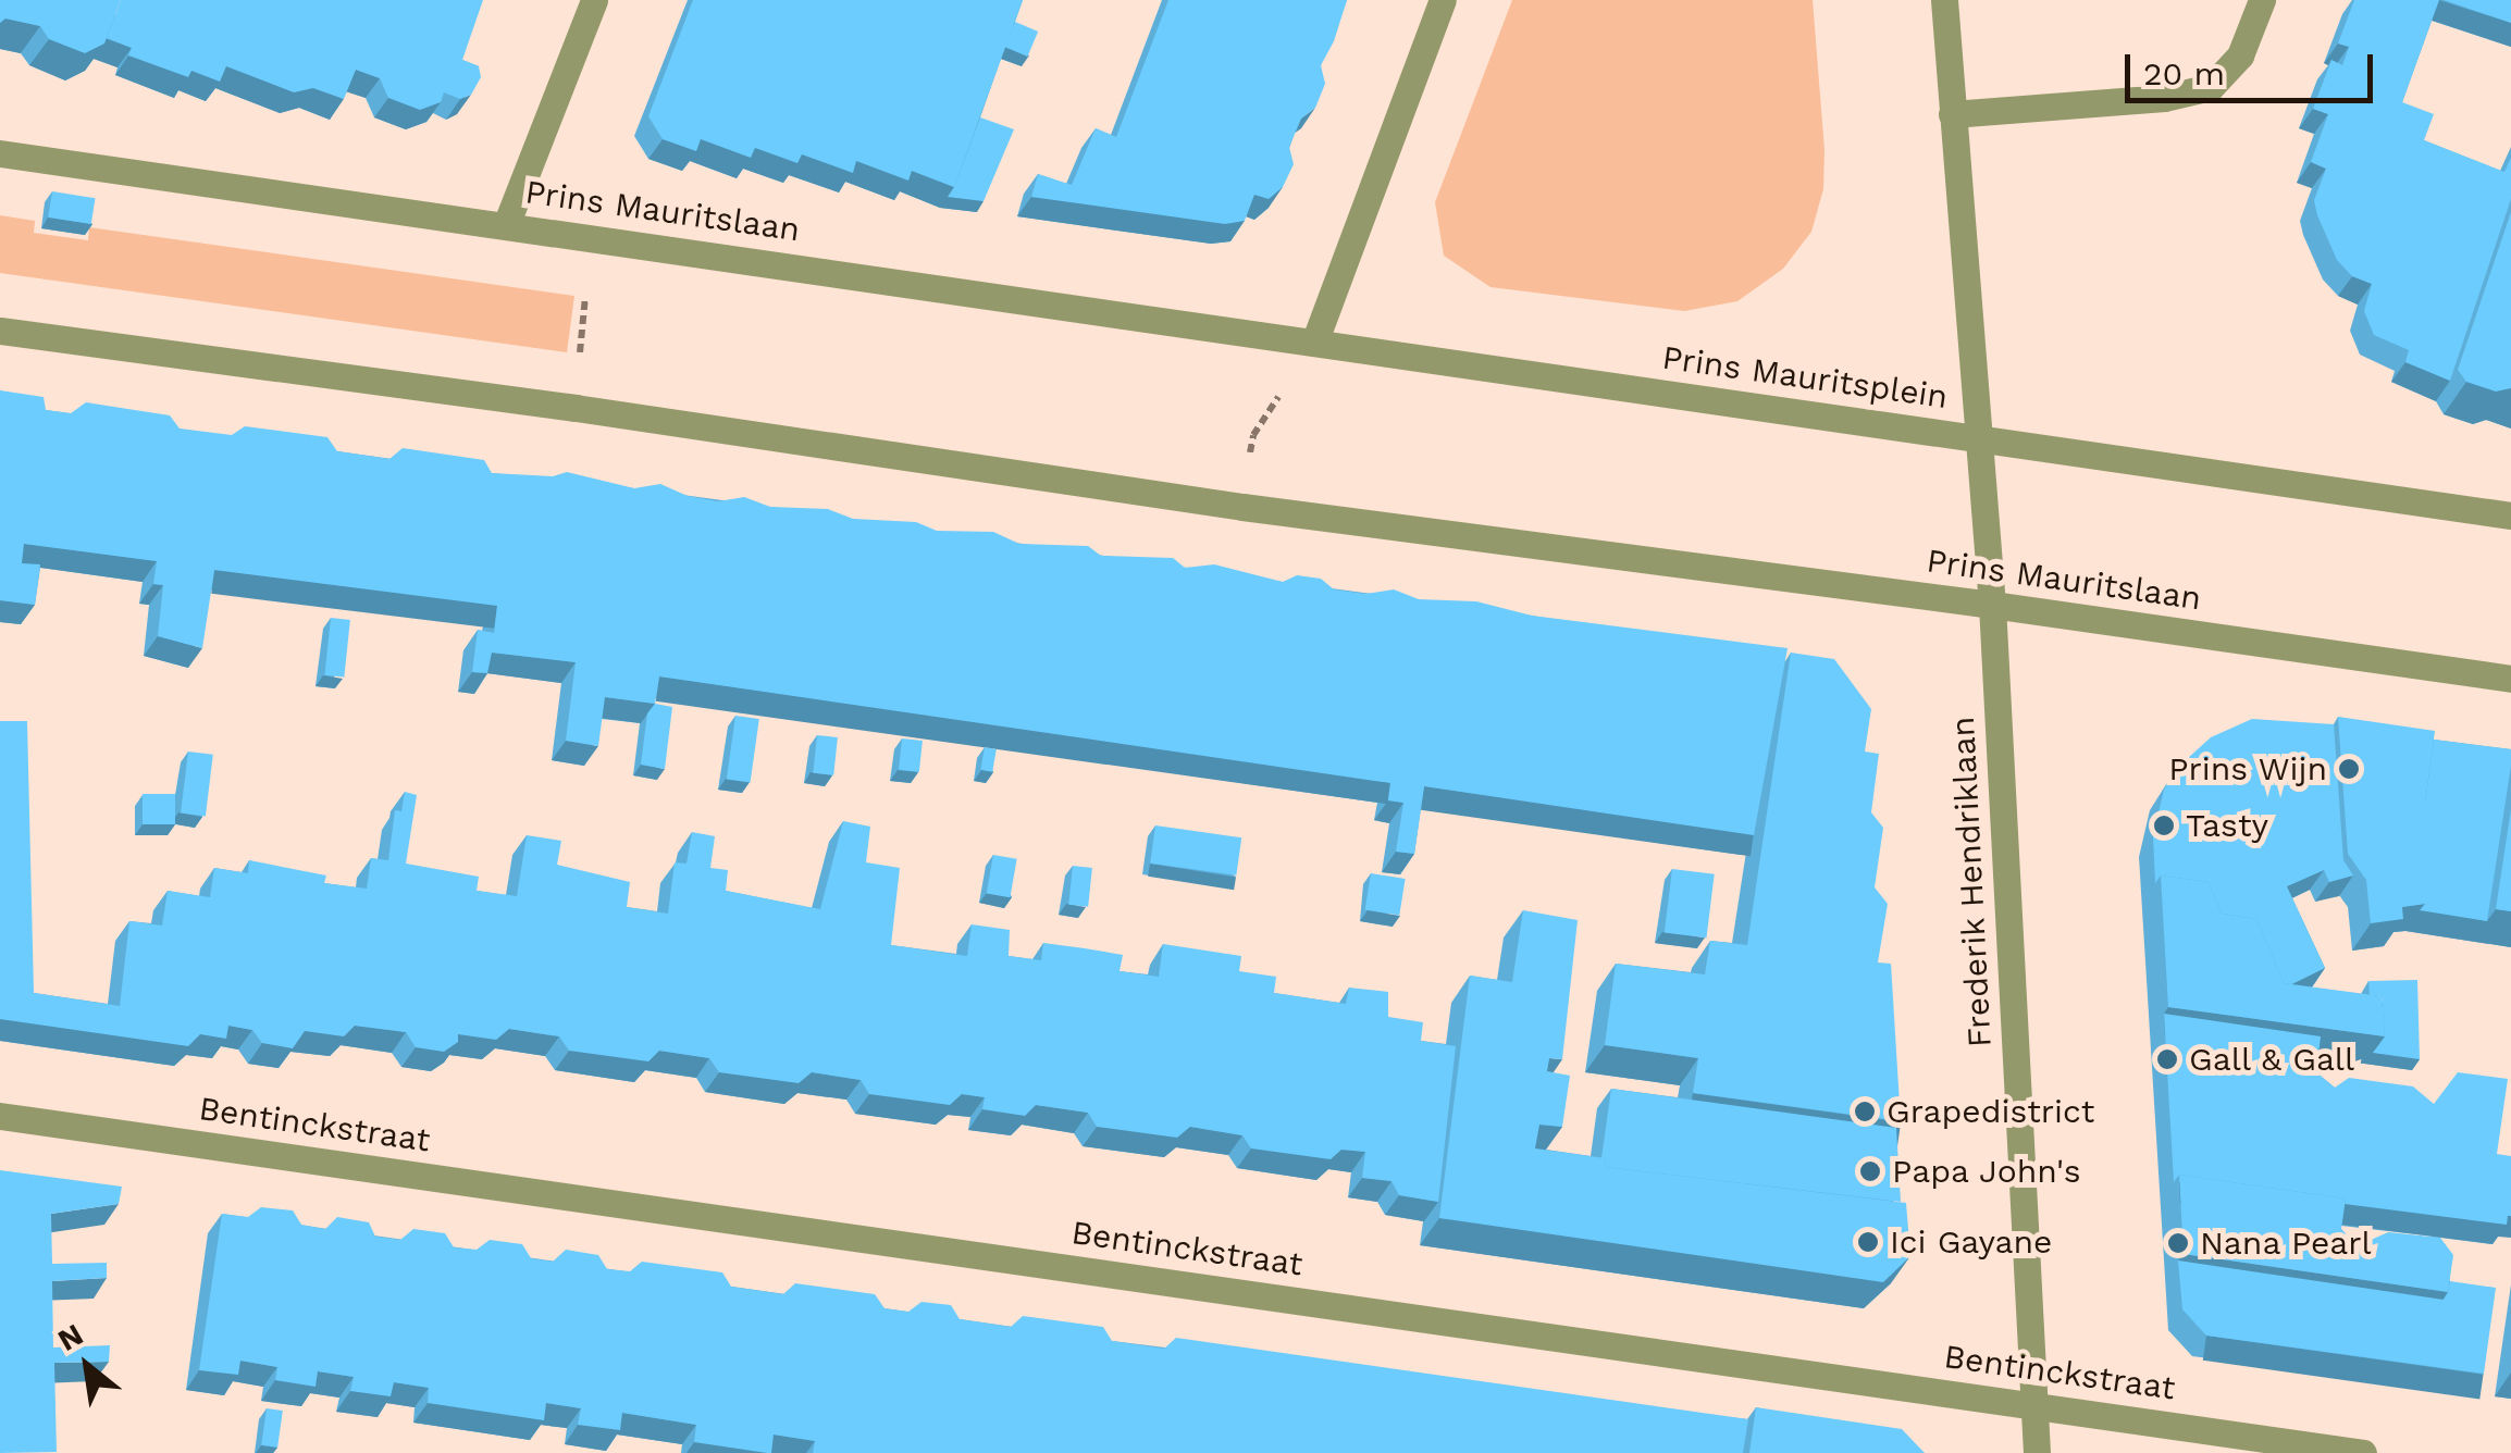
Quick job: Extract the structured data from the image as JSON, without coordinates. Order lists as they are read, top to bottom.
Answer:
{
  "streets": {
    "street": [
      "Prins Mauritslaan",
      "Prins Mauritsplein",
      "Frederik Hendriklaan",
      "Bentinckstraat"
    ]
  },
  "crossings": [
    ["Prins Mauritslaan", "Prins Mauritsplein"],
    ["Prins Mauritslaan", "Frederik Hendriklaan"],
    ["Prins Mauritsplein", "Frederik Hendriklaan"],
    ["Frederik Hendriklaan", "Bentinckstraat"]
  ],
  "places": [
    "Prins Wijn",
    "Tasty",
    "Gall & Gall",
    "Grapedistrict",
    "Papa John's",
    "Ici Gayane",
    "Nana Pearl"
  ],
  "scale_bar": "20 m",
  "north": "top left"
}
